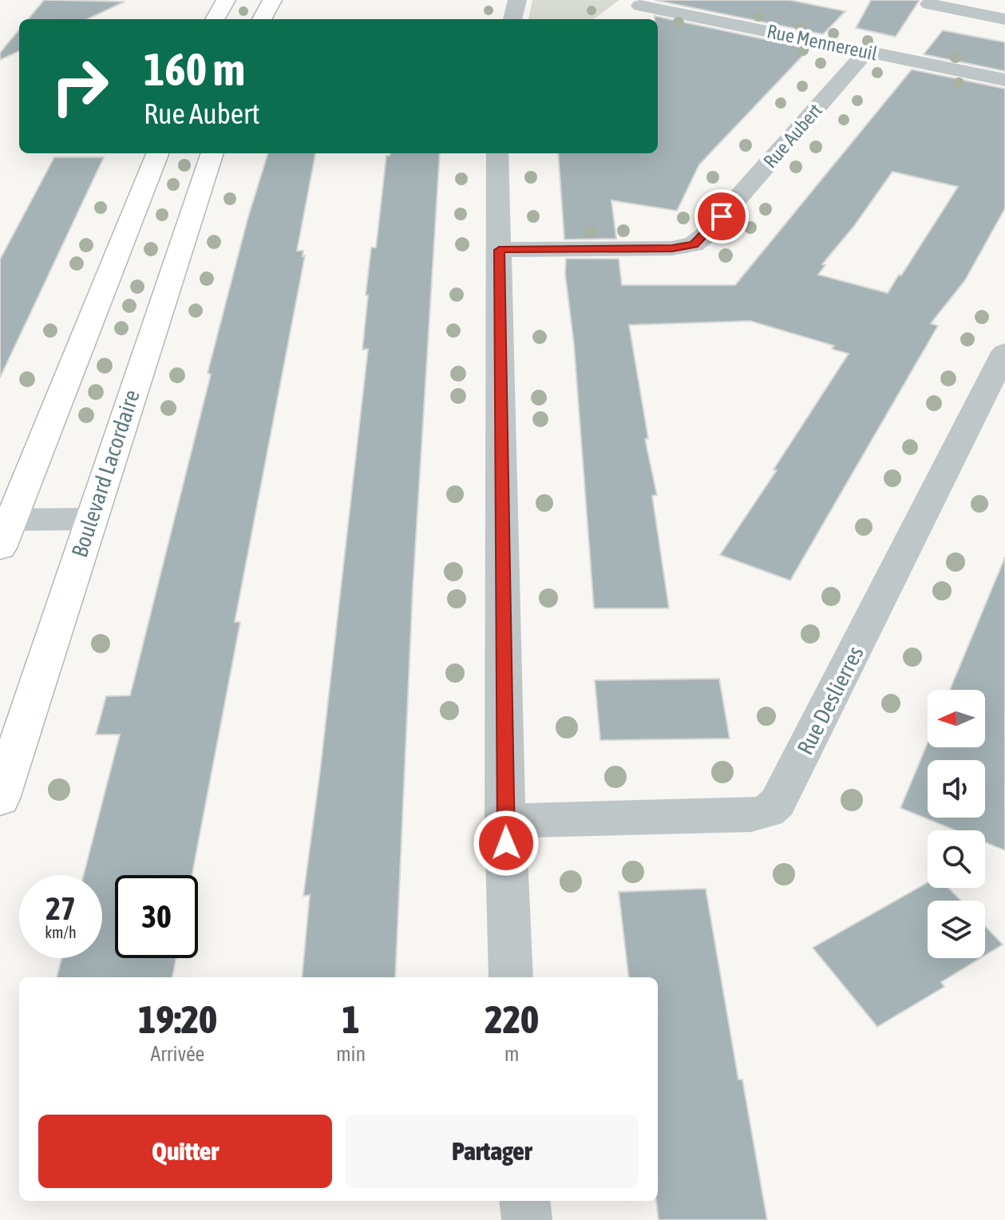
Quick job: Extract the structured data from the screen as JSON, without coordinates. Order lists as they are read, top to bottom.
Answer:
{
  "streets": {
    "main road": ["Boulevard Lacordaire"],
    "street": ["Rue Mennereuil", "Rue Aubert", "Rue Deslierres"]
  },
  "crossings": [
    ["Rue Mennereuil", "Rue Aubert"]
  ],
  "north": "left",
  "page": {
    "turn": ["160 m", "Rue Aubert"],
    "speed": "27 km/h",
    "limit": "30",
    "eta": [
      "19:20",
      "Arrivée",
      "1",
      "min",
      "220",
      "m"
    ],
    "buttons": ["Quitter", "Partager"]
  }
}
